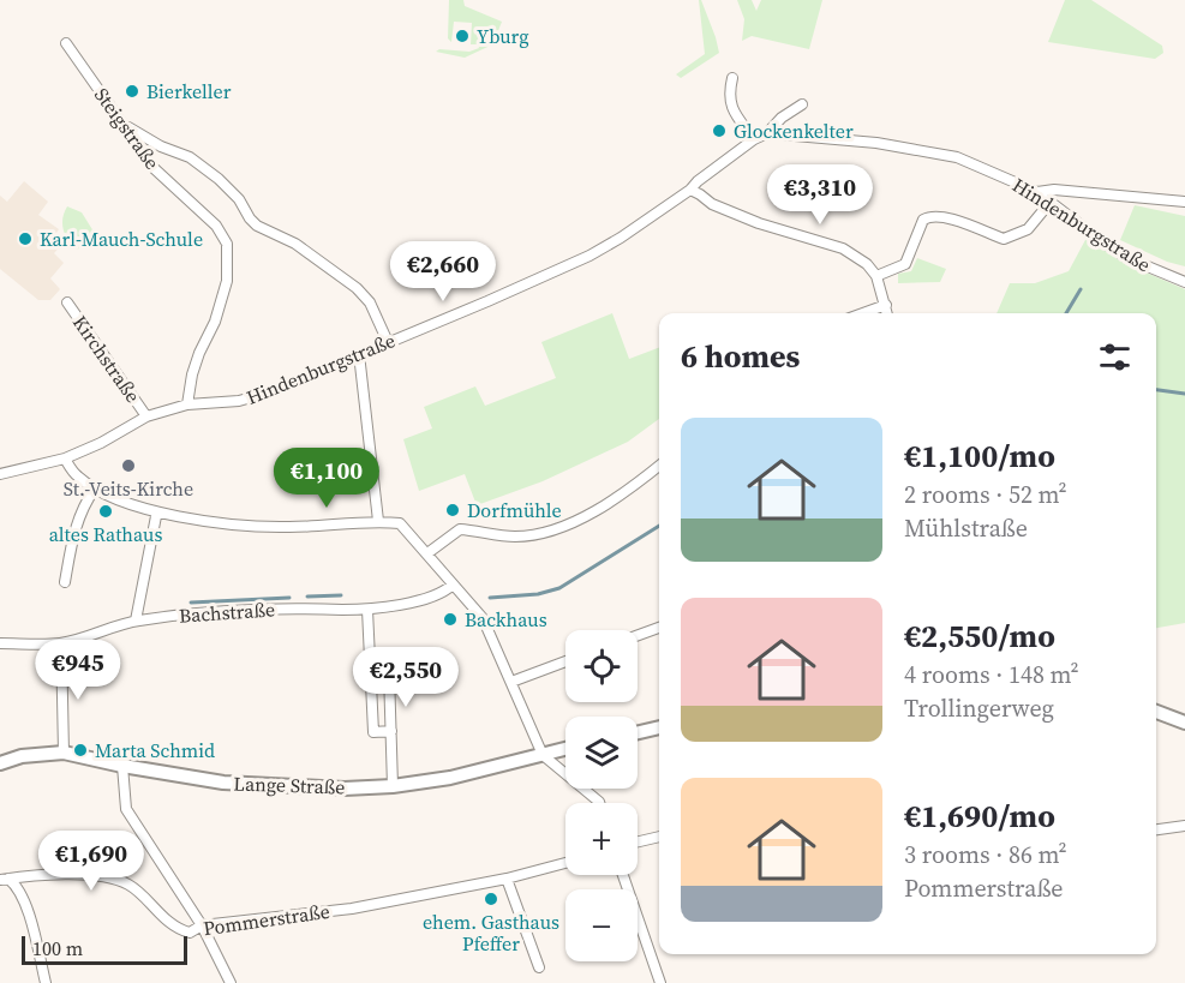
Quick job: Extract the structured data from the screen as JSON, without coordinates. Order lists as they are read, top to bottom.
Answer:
{
  "streets": {
    "main road": ["Lange Straße"],
    "street": [
      "Steigstraße",
      "Hindenburgstraße",
      "Kirchstraße",
      "Bachstraße",
      "Pommerstraße"
    ]
  },
  "crossings": [
    ["Steigstraße", "Hindenburgstraße"],
    ["Steigstraße", "Kirchstraße"],
    ["Hindenburgstraße", "Kirchstraße"]
  ],
  "places": [
    "Yburg",
    "Bierkeller",
    "Glockenkelter",
    "Karl-Mauch-Schule",
    "St.-Veits-Kirche",
    "Dorfmühle",
    "altes Rathaus",
    "Backhaus",
    "Marta Schmid",
    "ehem. Gasthaus Pfeffer"
  ],
  "scale_bar": "100 m",
  "page": {
    "price": [
      "€3,310",
      "€2,660",
      "€1,100",
      "€945",
      "€2,550",
      "€1,690"
    ],
    "heading": "6 homes",
    "list": [
      {
        "name": "€1,100/mo",
        "note": "2 rooms · 52 m² · Mühlstraße"
      },
      {
        "name": "€2,550/mo",
        "note": "4 rooms · 148 m² · Trollingerweg"
      },
      {
        "name": "€1,690/mo",
        "note": "3 rooms · 86 m² · Pommerstraße"
      }
    ],
    "map_buttons": ["+", "−"],
    "scale": "100 m"
  }
}
